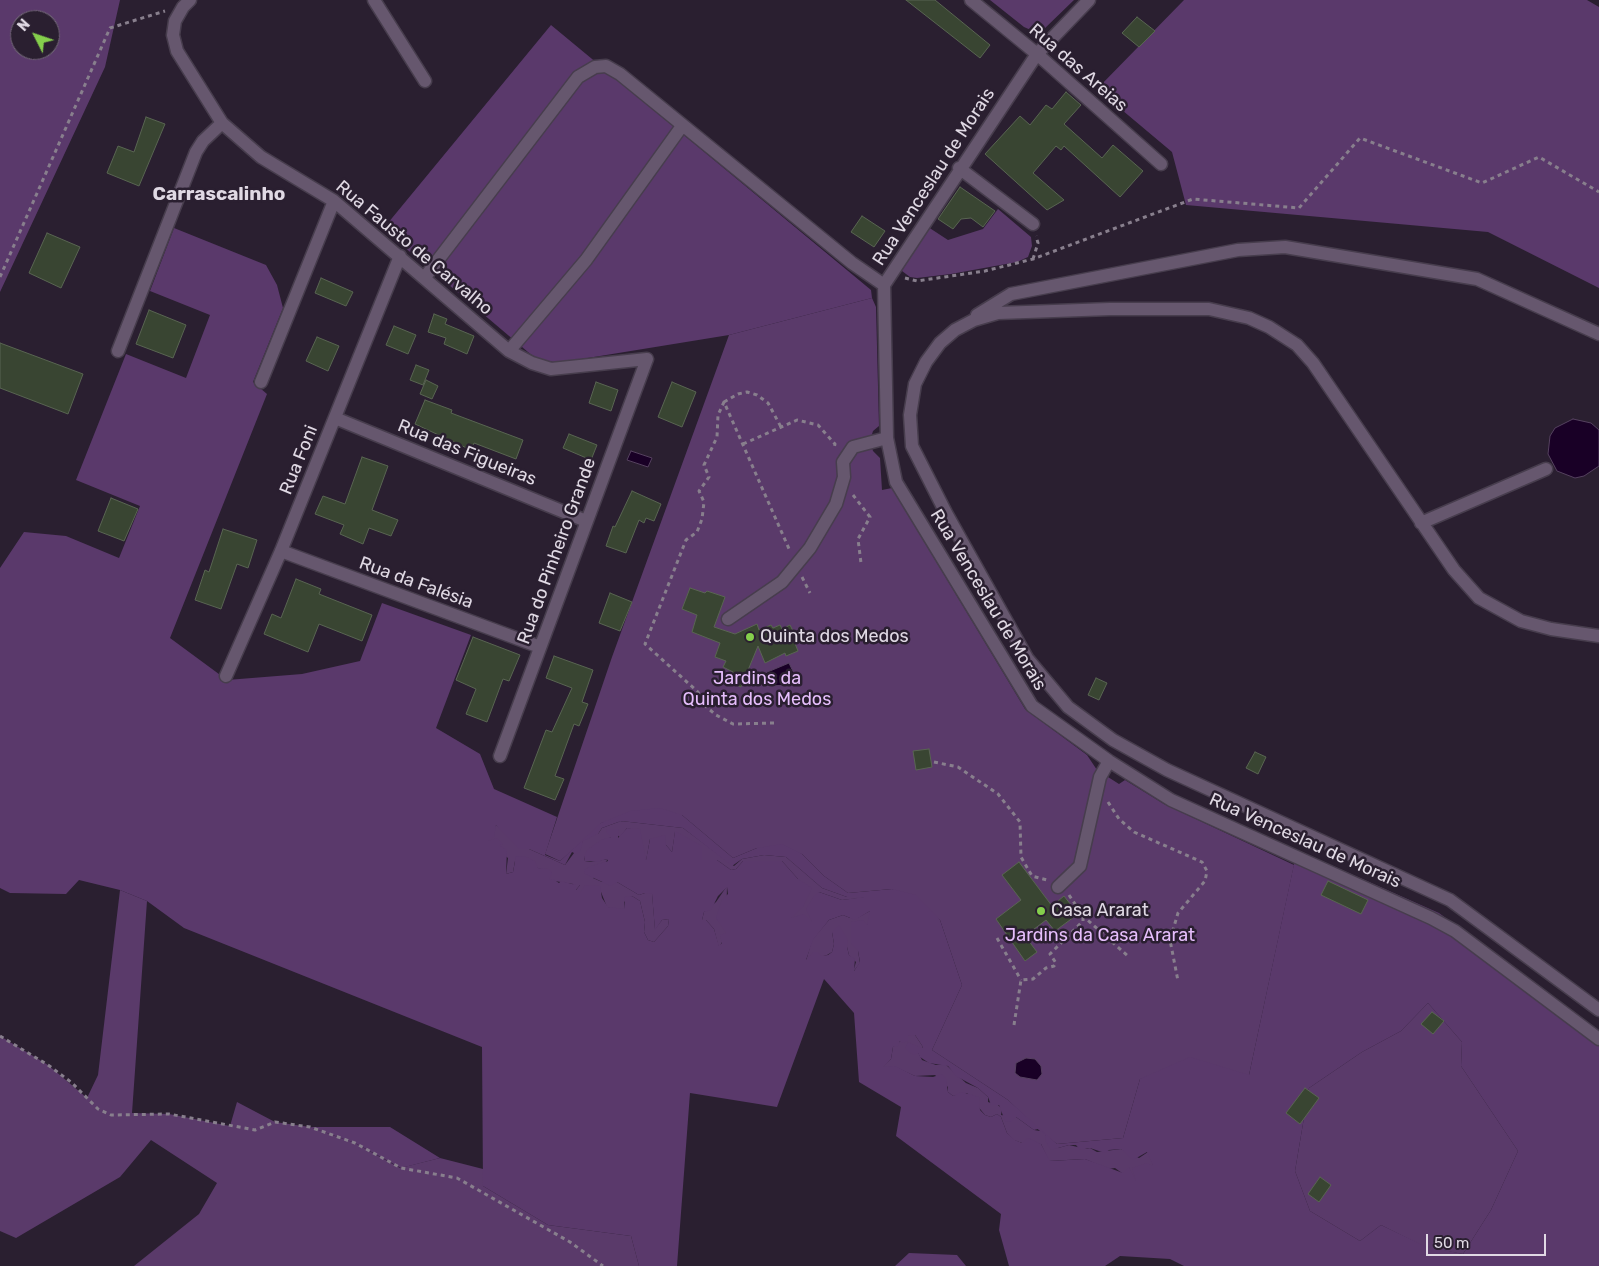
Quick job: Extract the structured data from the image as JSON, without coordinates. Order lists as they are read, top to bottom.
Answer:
{
  "streets": {
    "street": [
      "Rua das Areias",
      "Rua Venceslau de Morais",
      "Rua Fausto de Carvalho",
      "Rua das Figueiras",
      "Rua Foni",
      "Rua do Pinheiro Grande",
      "Rua da Falésia"
    ]
  },
  "crossings": [
    ["Rua das Areias", "Rua Venceslau de Morais"],
    ["Rua Fausto de Carvalho", "Rua Foni"],
    ["Rua Fausto de Carvalho", "Rua do Pinheiro Grande"],
    ["Rua das Figueiras", "Rua Foni"],
    ["Rua das Figueiras", "Rua do Pinheiro Grande"],
    ["Rua Foni", "Rua da Falésia"],
    ["Rua do Pinheiro Grande", "Rua da Falésia"]
  ],
  "districts": ["Carrascalinho"],
  "parks": ["Jardins da Quinta dos Medos", "Jardins da Casa Ararat"],
  "places": ["Quinta dos Medos", "Casa Ararat"],
  "scale_bar": "50 m",
  "north": "top left"
}
